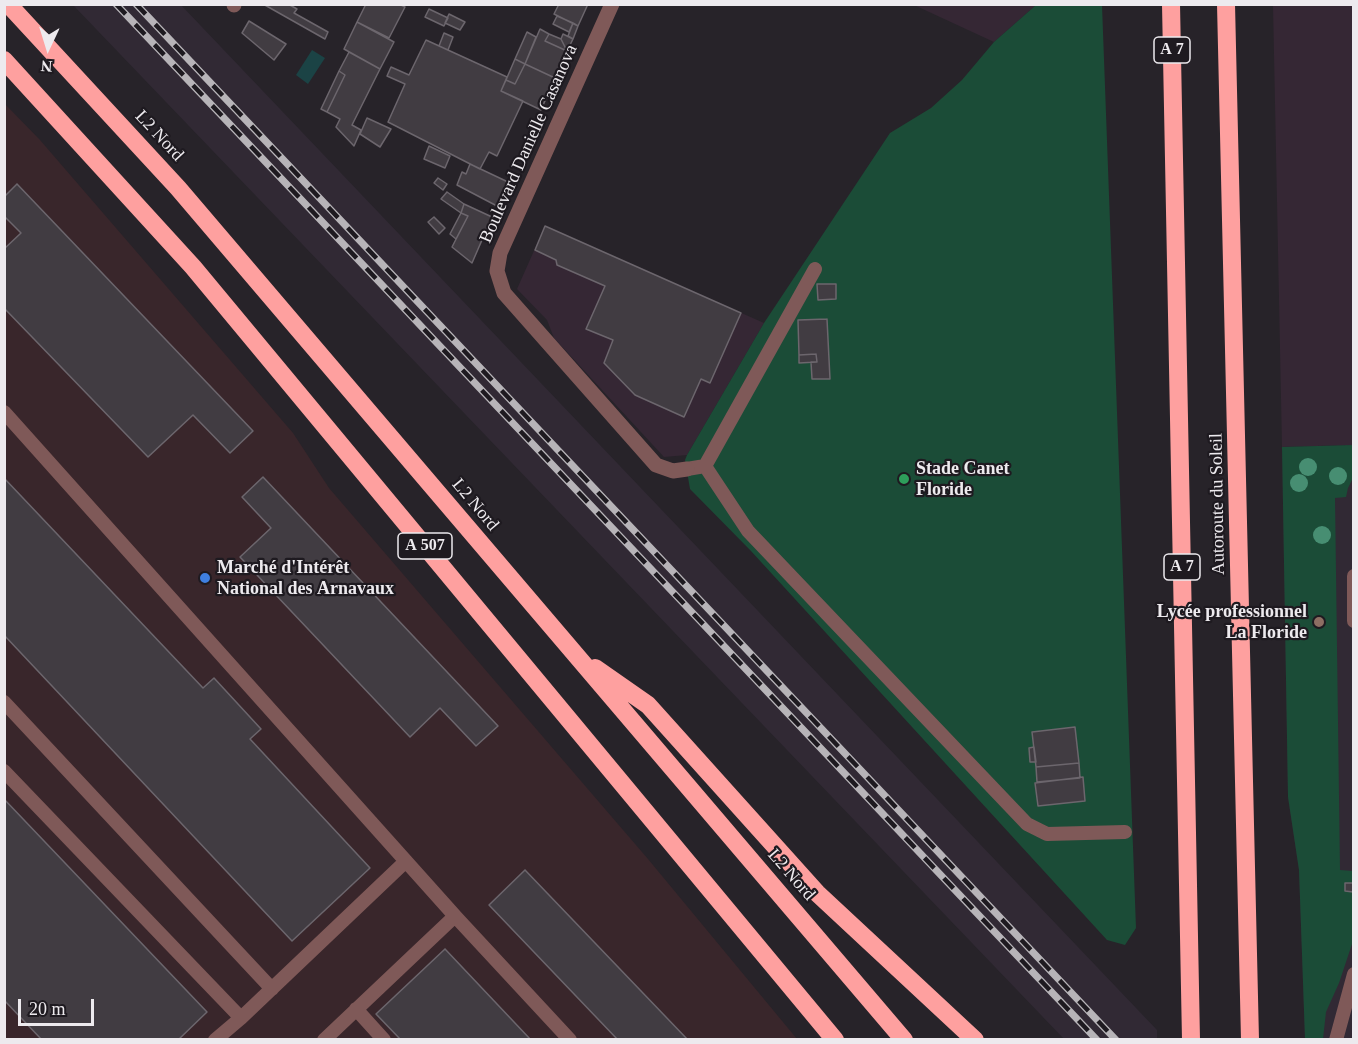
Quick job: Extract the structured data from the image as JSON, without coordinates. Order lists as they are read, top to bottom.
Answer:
{
  "streets": {
    "highway": [
      "A 7",
      "L2 Nord",
      "Autoroute du Soleil",
      "A 507"
    ],
    "street": ["Boulevard Danielle Casanova"]
  },
  "places": ["Stade Canet Floride", "Marché d'Intérêt National des Arnavaux", "Lycée professionnel La Floride"],
  "scale_bar": "20 m",
  "north": "bottom"
}
